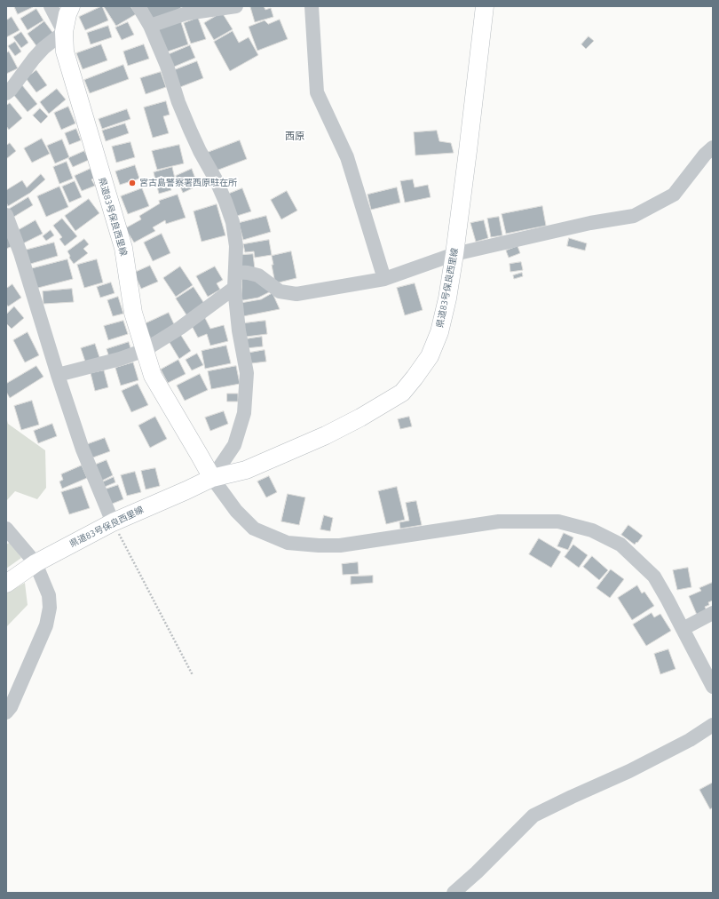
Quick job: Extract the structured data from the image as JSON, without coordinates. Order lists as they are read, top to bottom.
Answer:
{
  "streets": {
    "main road": ["県道83号保良西里線"]
  },
  "districts": ["西原"],
  "places": ["宮古島警察署西原駐在所"]
}
